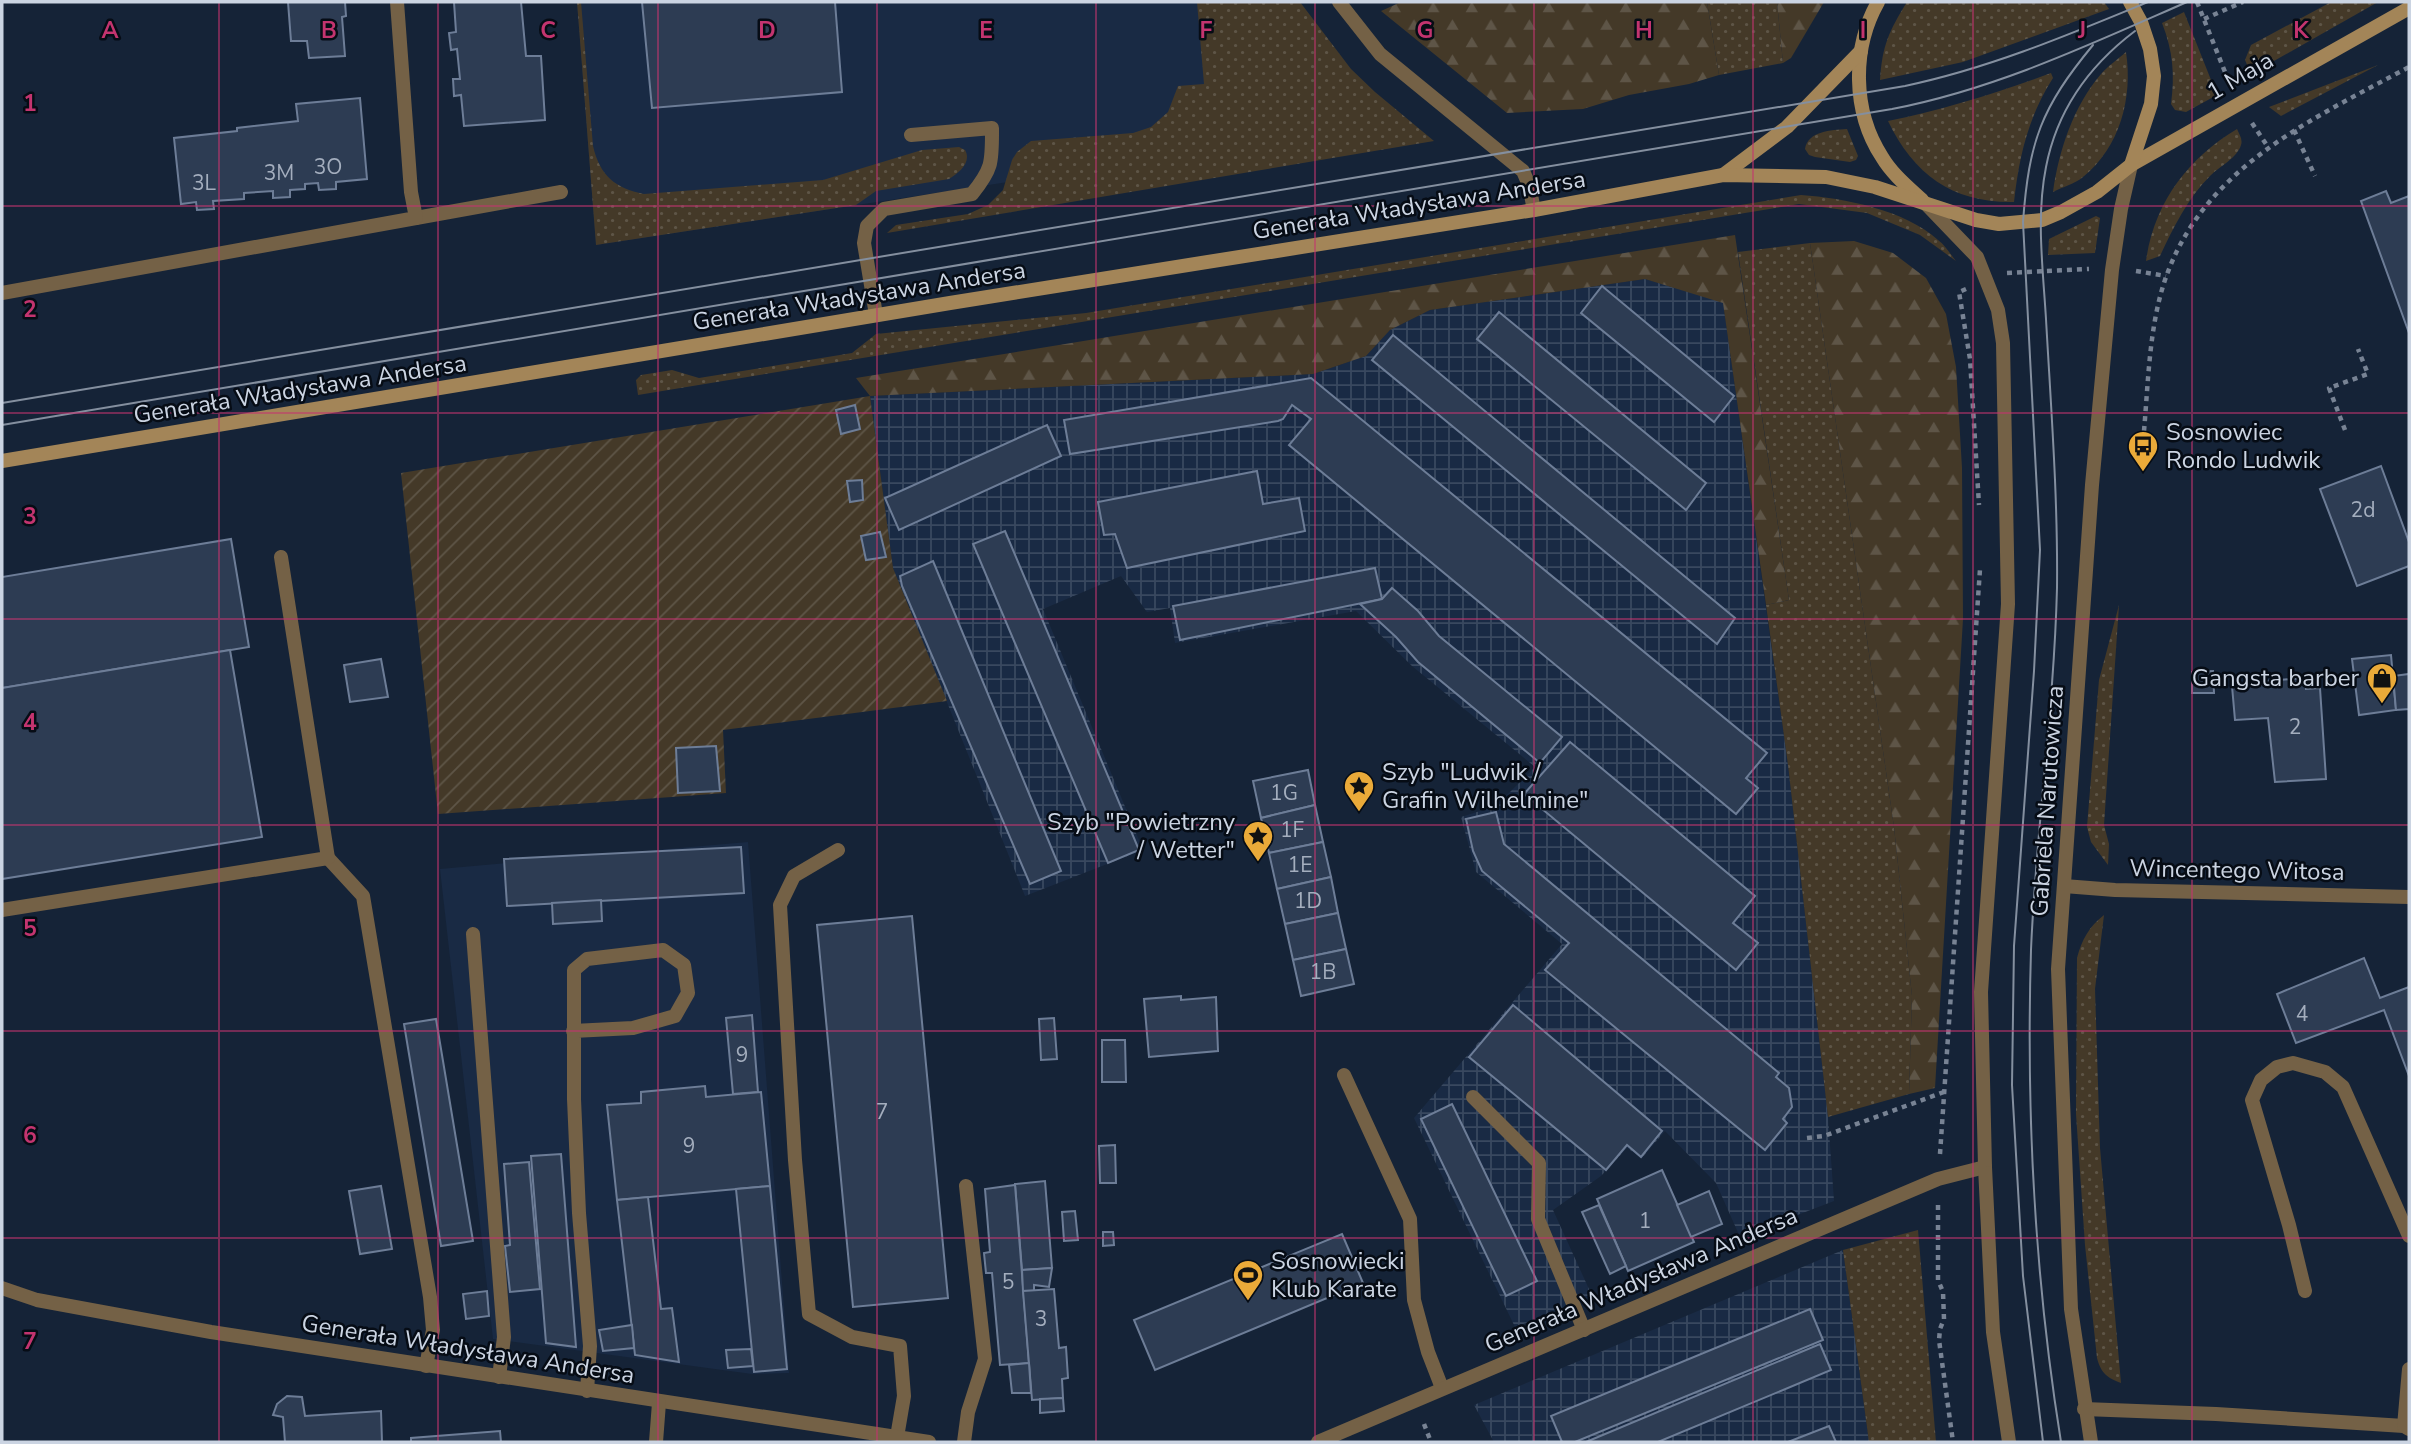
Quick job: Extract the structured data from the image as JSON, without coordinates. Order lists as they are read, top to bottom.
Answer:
{
  "streets": {
    "main road": ["1 Maja", "Generała Władysława Andersa"],
    "street": ["Gabriela Narutowicza", "Wincentego Witosa"]
  },
  "crossings": [
    ["1 Maja", "Generała Władysława Andersa"],
    ["1 Maja", "Gabriela Narutowicza"],
    ["Gabriela Narutowicza", "Wincentego Witosa"]
  ],
  "places": {
    "bus stop": ["Sosnowiec Rondo Ludwik"],
    "shop": ["Gangsta barber"],
    "place": ["Szyb \"Ludwik / Grafin Wilhelmine\"", "Szyb \"Powietrzny / Wetter\""],
    "sports": ["Sosnowiecki Klub Karate"]
  },
  "house_numbers": [
    "3O",
    "3M",
    "3L",
    "2d",
    "2",
    "1G",
    "1F",
    "1E",
    "1D",
    "1B",
    "4",
    "9",
    "7",
    "9",
    "1",
    "5",
    "3"
  ],
  "grid": {
    "columns": [
      "A",
      "B",
      "C",
      "D",
      "E",
      "F",
      "G",
      "H",
      "I",
      "J",
      "K"
    ],
    "rows": [
      "1",
      "2",
      "3",
      "4",
      "5",
      "6",
      "7"
    ]
  }
}
